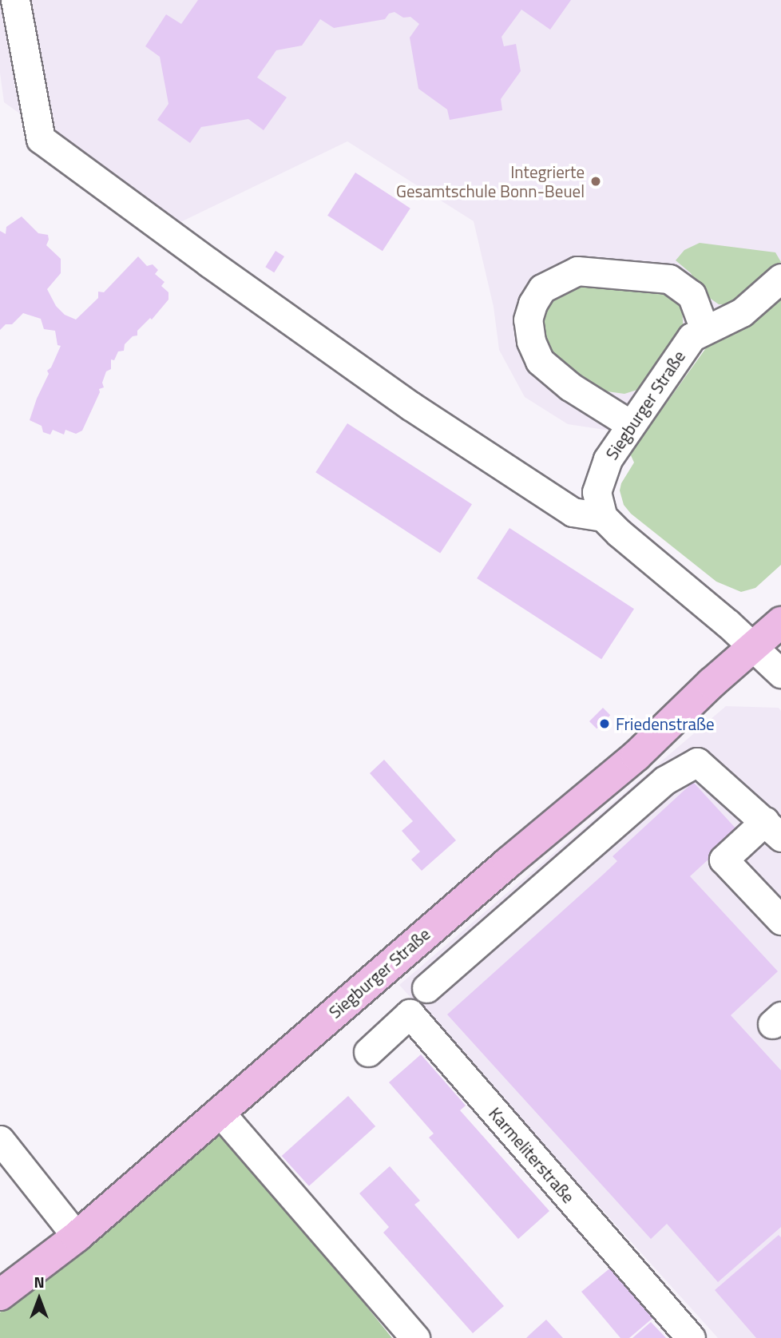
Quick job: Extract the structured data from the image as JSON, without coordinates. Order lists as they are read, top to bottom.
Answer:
{
  "streets": {
    "main road": ["Siegburger Straße"],
    "street": ["Karmeliterstraße"]
  },
  "places": ["Integrierte Gesamtschule Bonn-Beuel", "Friedenstraße"],
  "north": "top"
}
